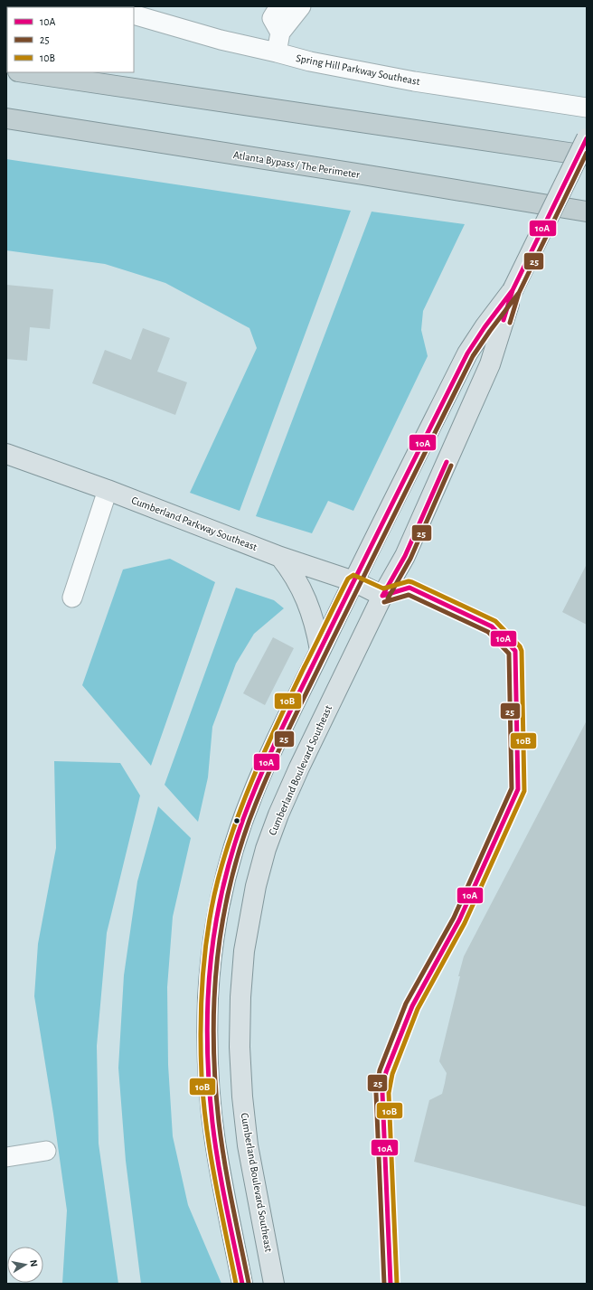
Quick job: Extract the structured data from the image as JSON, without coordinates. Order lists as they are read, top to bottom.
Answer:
{
  "streets": {
    "highway": ["Atlanta Bypass / The Perimeter"],
    "main road": ["Cumberland Parkway Southeast", "Cumberland Boulevard Southeast"],
    "street": ["Spring Hill Parkway Southeast"]
  },
  "crossings": [
    ["Cumberland Parkway Southeast", "Cumberland Boulevard Southeast"]
  ],
  "lines": ["transit line 10A", "transit line 25", "transit line 10B"],
  "legend": ["10A", "25", "10B"],
  "north": "right"
}
